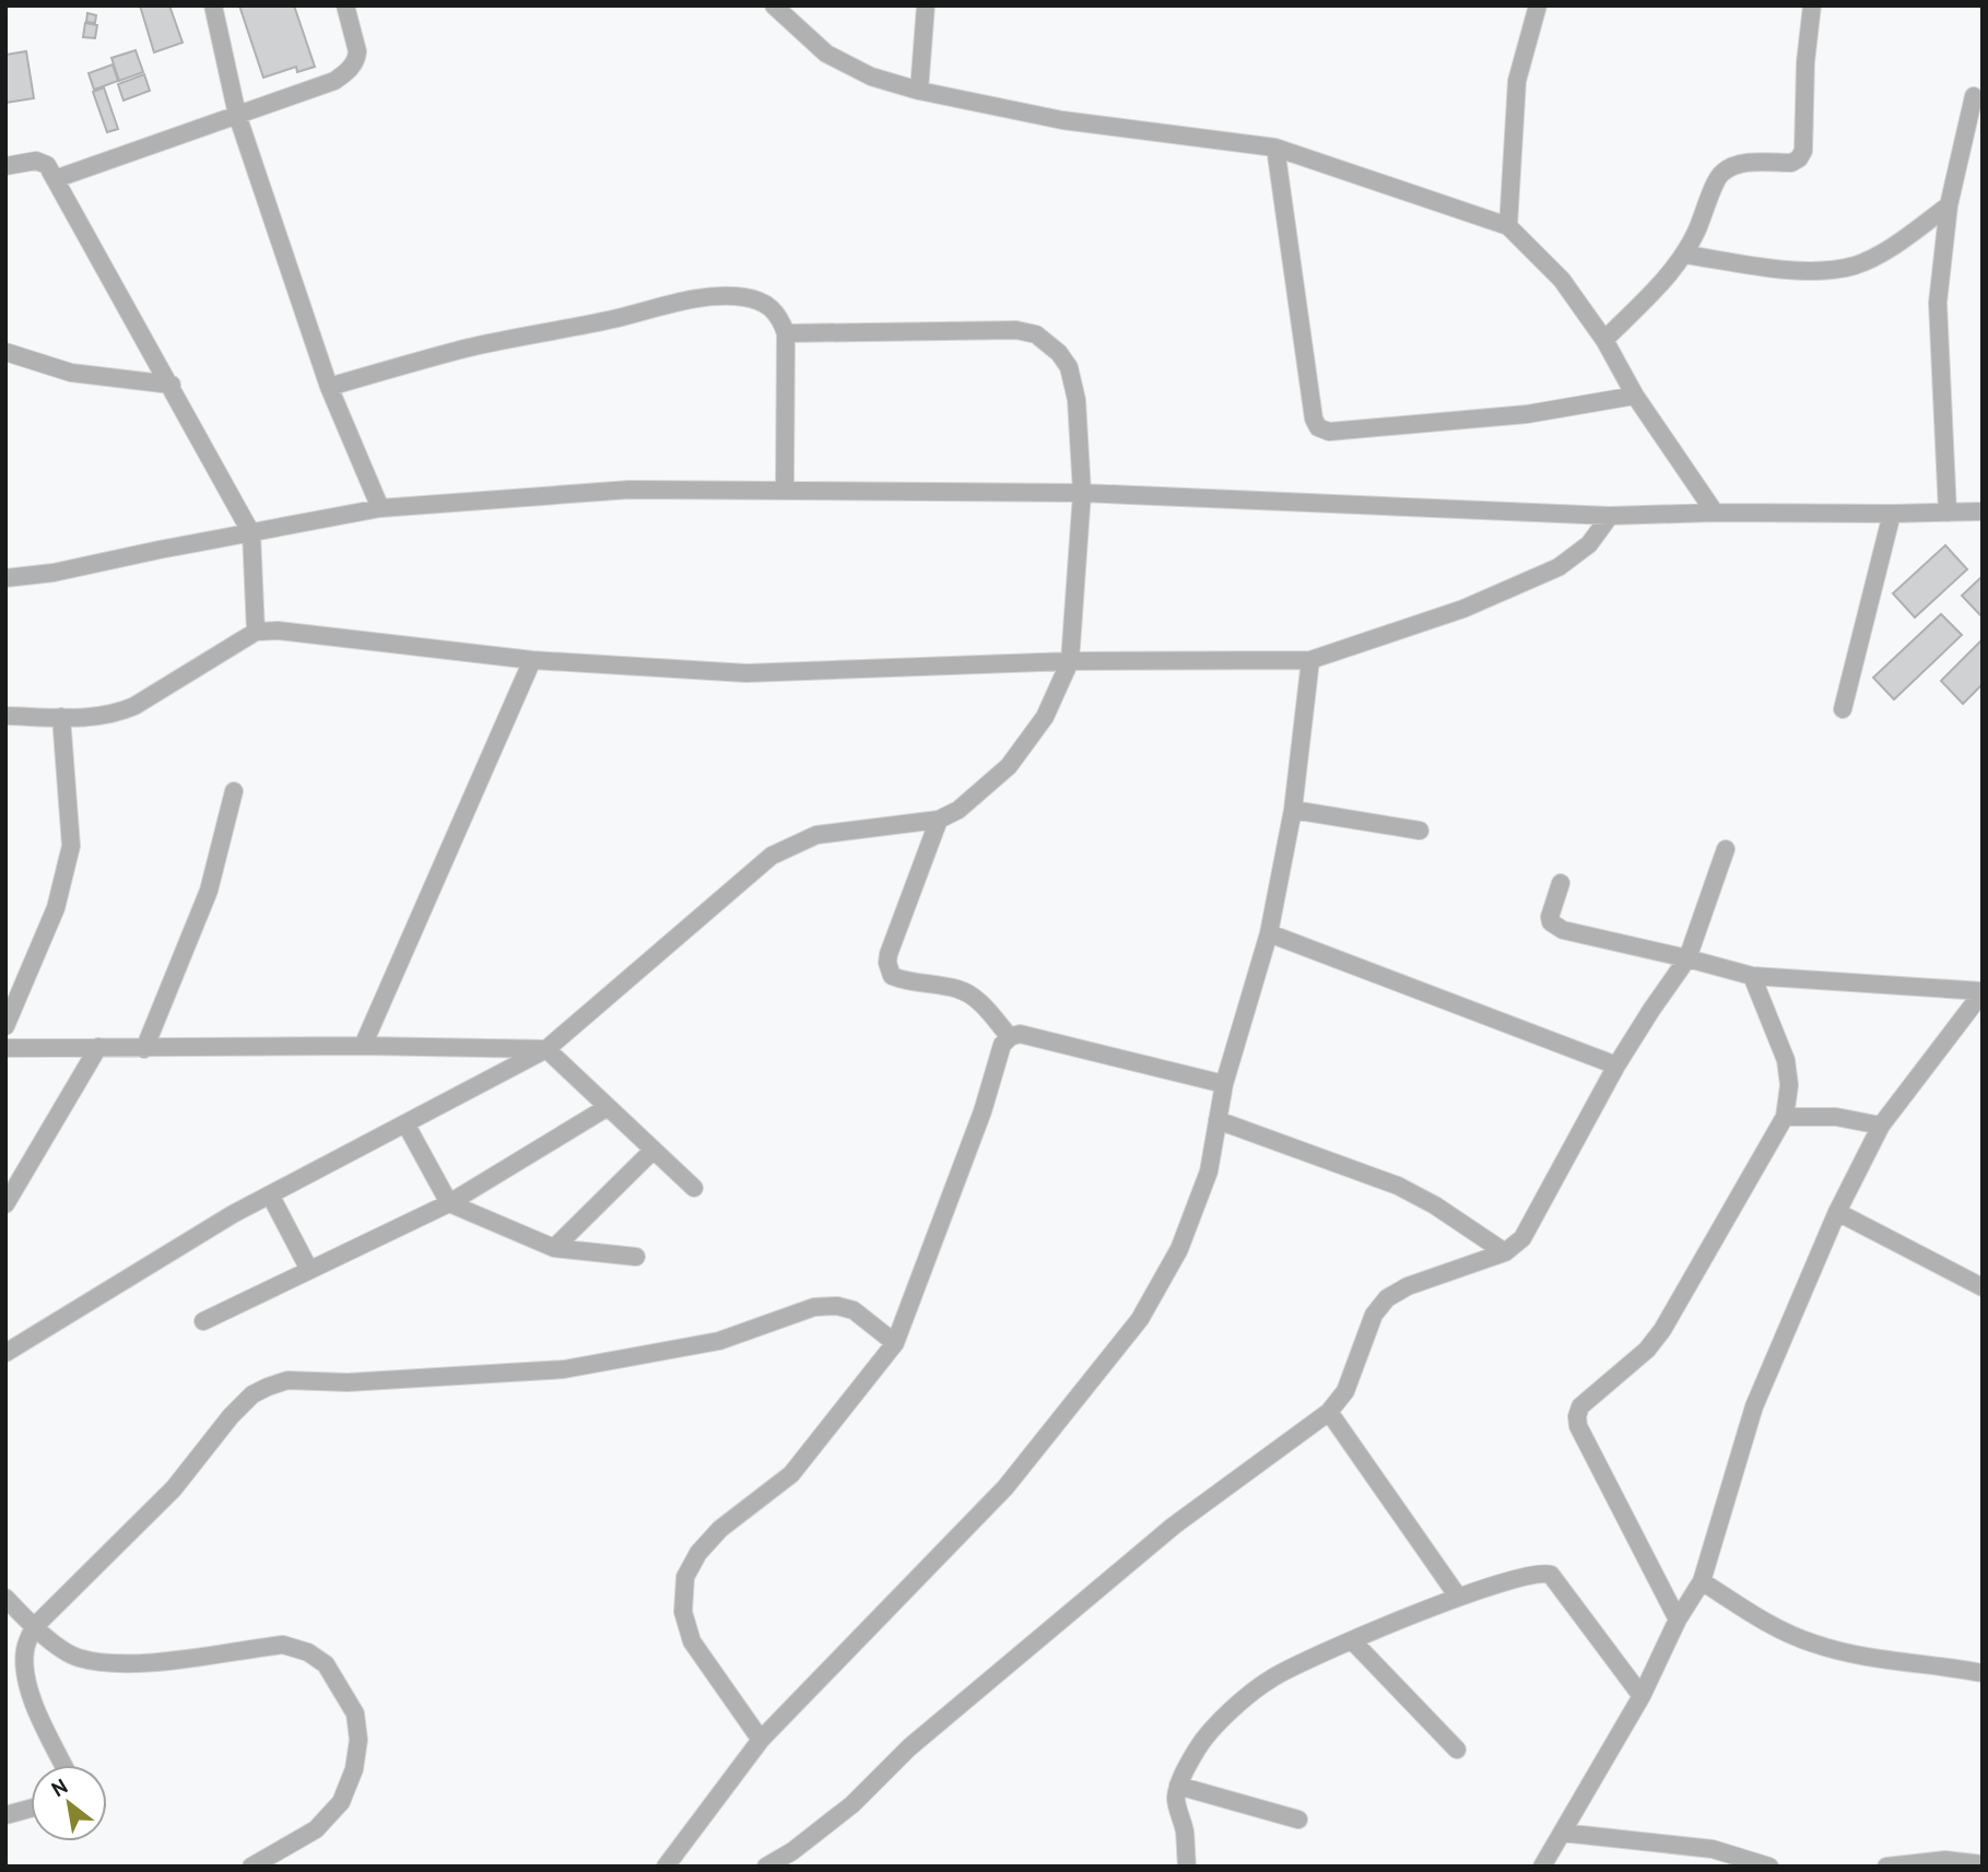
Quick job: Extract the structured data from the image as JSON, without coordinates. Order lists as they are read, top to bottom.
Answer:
{
  "north": "top left"
}
